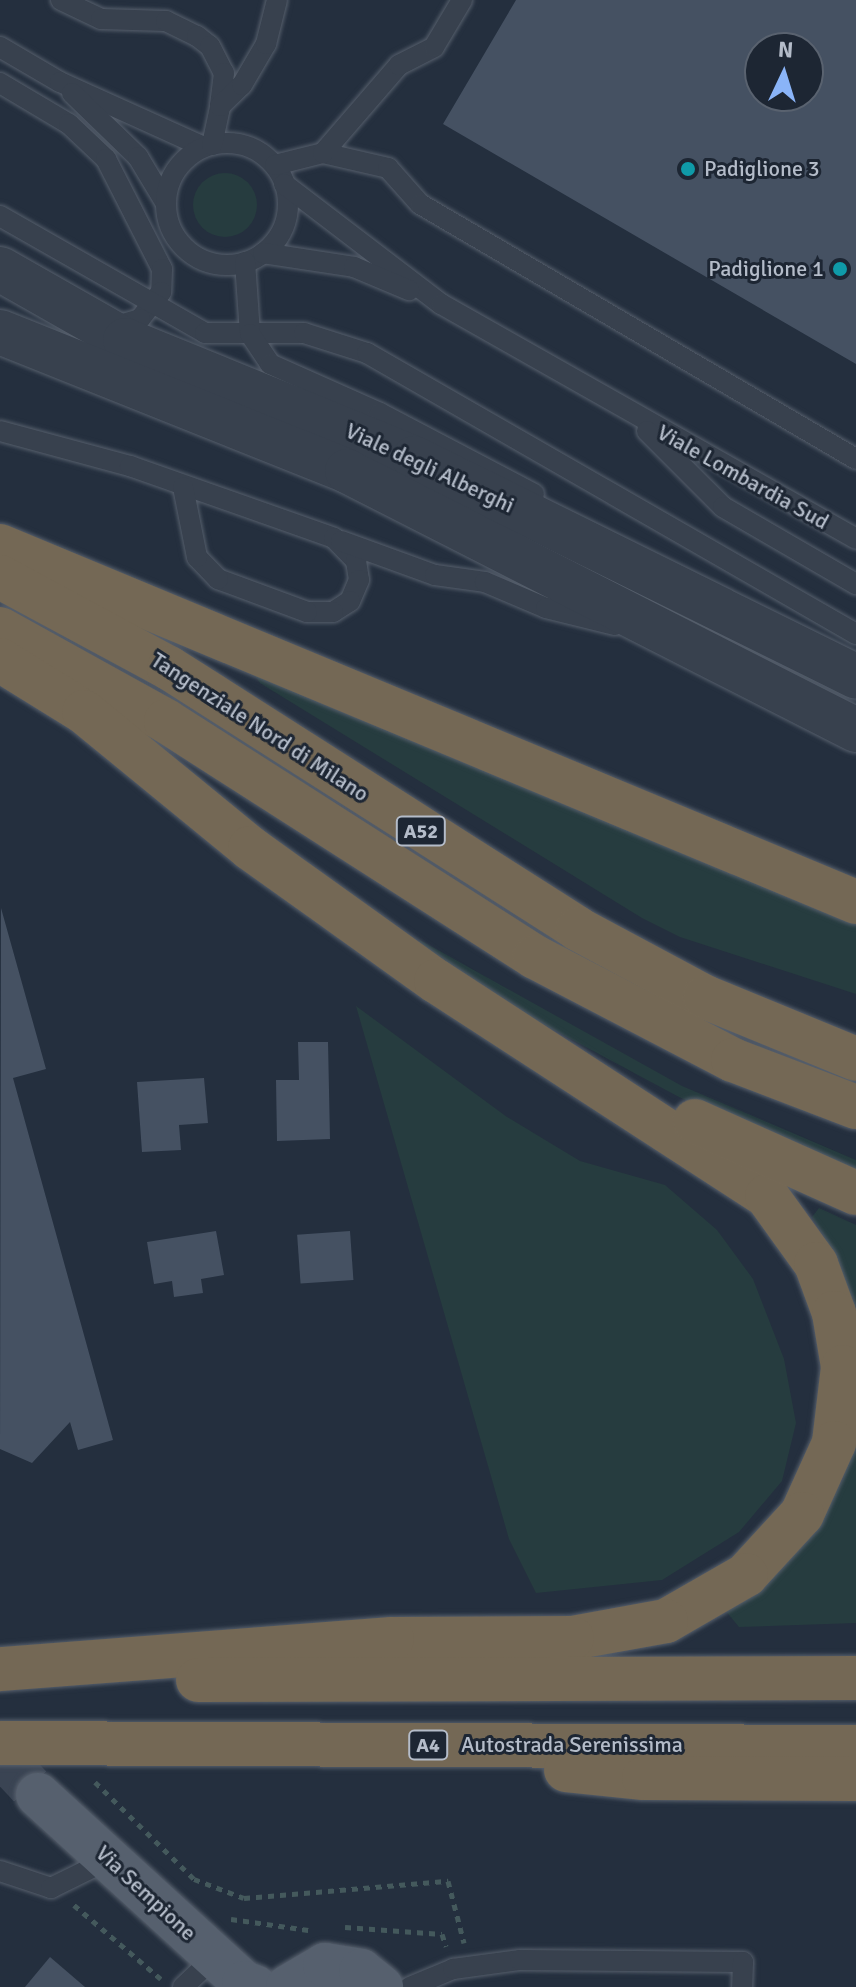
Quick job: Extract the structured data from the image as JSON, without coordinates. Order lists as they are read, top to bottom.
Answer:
{
  "streets": {
    "highway": [
      "Tangenziale Nord di Milano",
      "A52",
      "A4",
      "Autostrada Serenissima"
    ],
    "main road": ["Via Sempione"],
    "street": ["Viale degli Alberghi"],
    "lane": ["Viale Lombardia Sud"]
  },
  "crossings": [
    ["A4", "Autostrada Serenissima"]
  ],
  "places": ["Padiglione 3", "Padiglione 1"],
  "north": "top"
}
